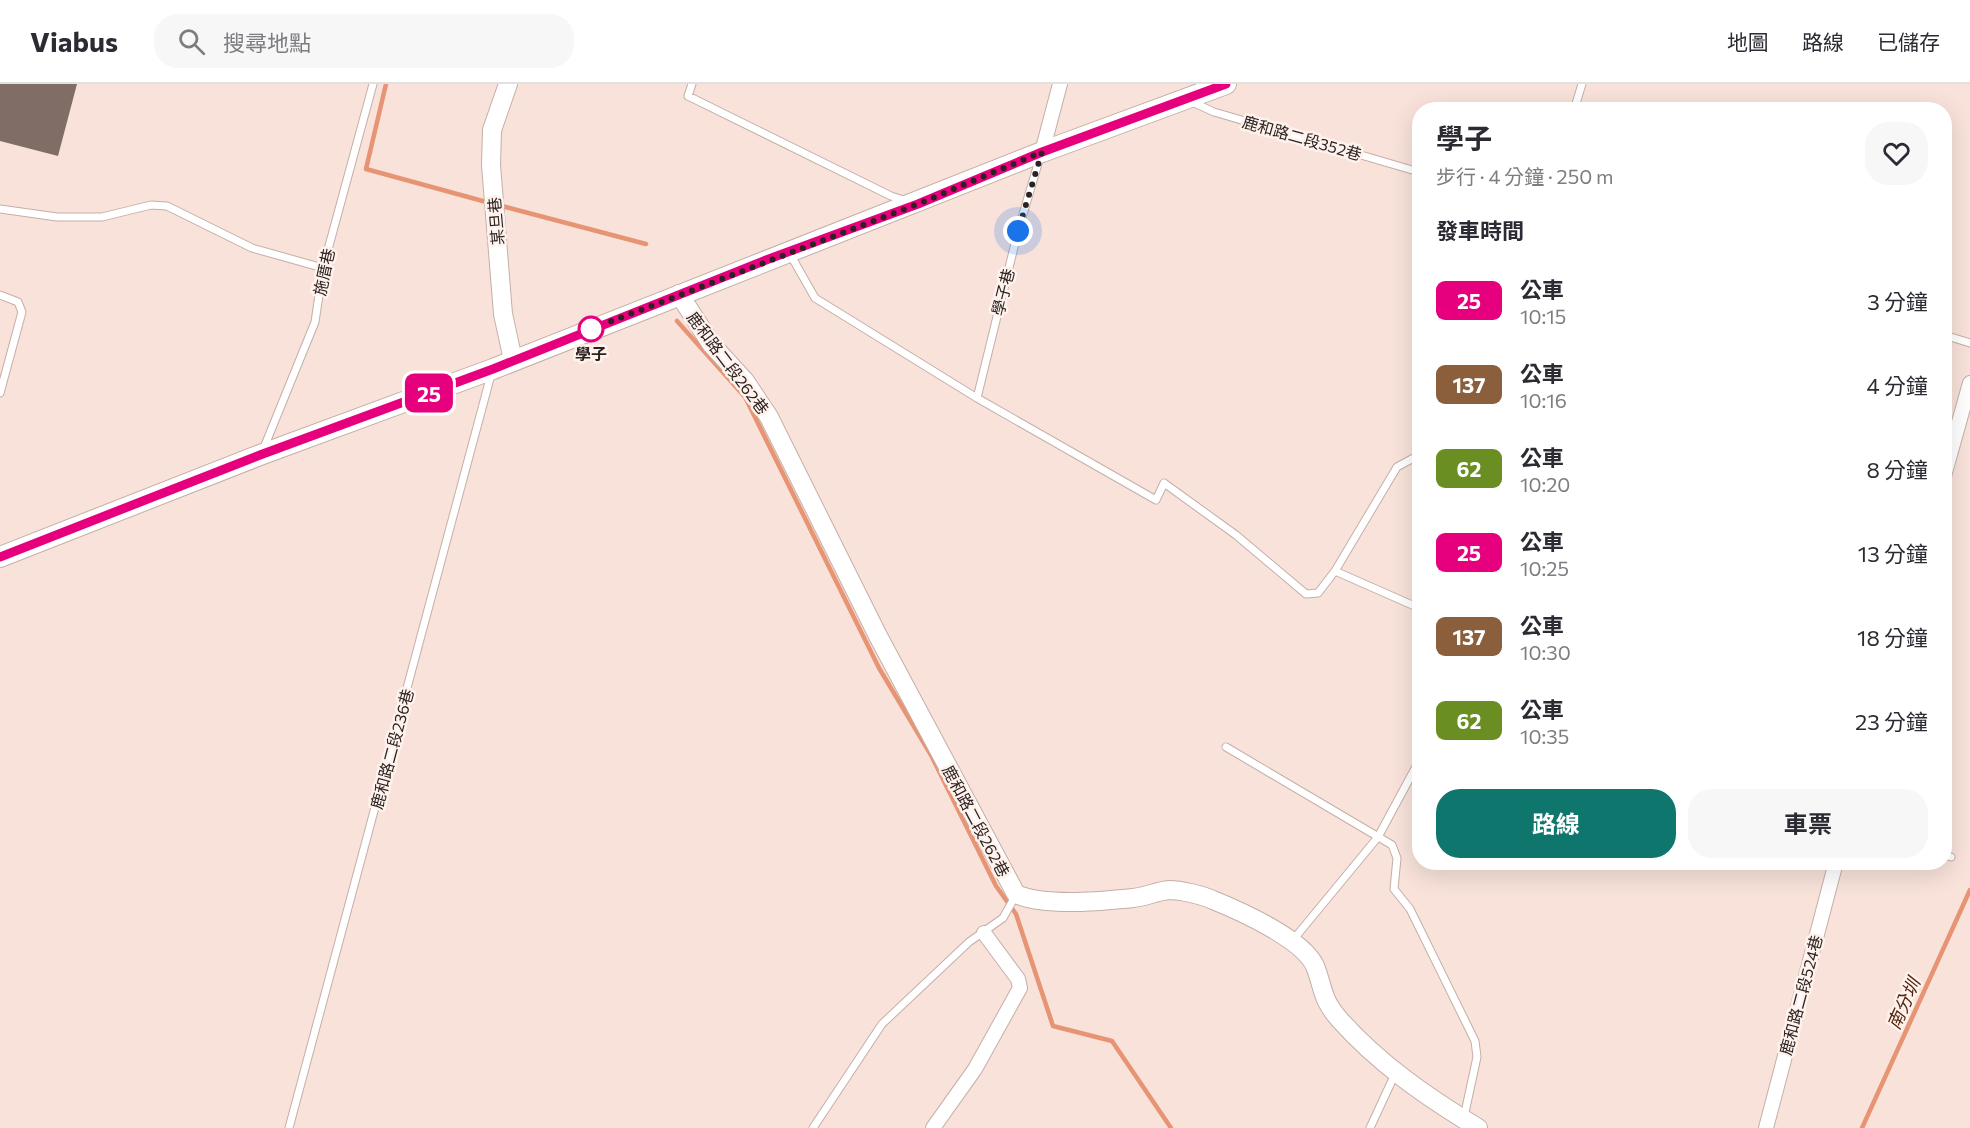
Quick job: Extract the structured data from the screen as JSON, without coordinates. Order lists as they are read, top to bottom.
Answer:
{
  "streets": {
    "street": ["某旦巷", "鹿和路二段262巷", "鹿和路二段524巷"],
    "lane": [
      "鹿和路二段352巷",
      "施厝巷",
      "學子巷",
      "鹿和路二段236巷"
    ]
  },
  "water": ["南分圳"],
  "places": ["學子"],
  "lines": ["bus line 25"],
  "page": {
    "header": "Viabus",
    "search": "搜尋地點",
    "nav": ["地圖", "路線", "已儲存"],
    "on_map": "25",
    "heading": [
      ["學子", "步行 · 4 分鐘 · 250 m"],
      "發車時間"
    ],
    "list": [
      {
        "mark": "25",
        "name": "公車",
        "note": "10:15",
        "value": "3 分鐘"
      },
      {
        "mark": "137",
        "name": "公車",
        "note": "10:16",
        "value": "4 分鐘"
      },
      {
        "mark": "62",
        "name": "公車",
        "note": "10:20",
        "value": "8 分鐘"
      },
      {
        "mark": "25",
        "name": "公車",
        "note": "10:25",
        "value": "13 分鐘"
      },
      {
        "mark": "137",
        "name": "公車",
        "note": "10:30",
        "value": "18 分鐘"
      },
      {
        "mark": "62",
        "name": "公車",
        "note": "10:35",
        "value": "23 分鐘"
      }
    ],
    "buttons": ["路線", "車票"]
  }
}
